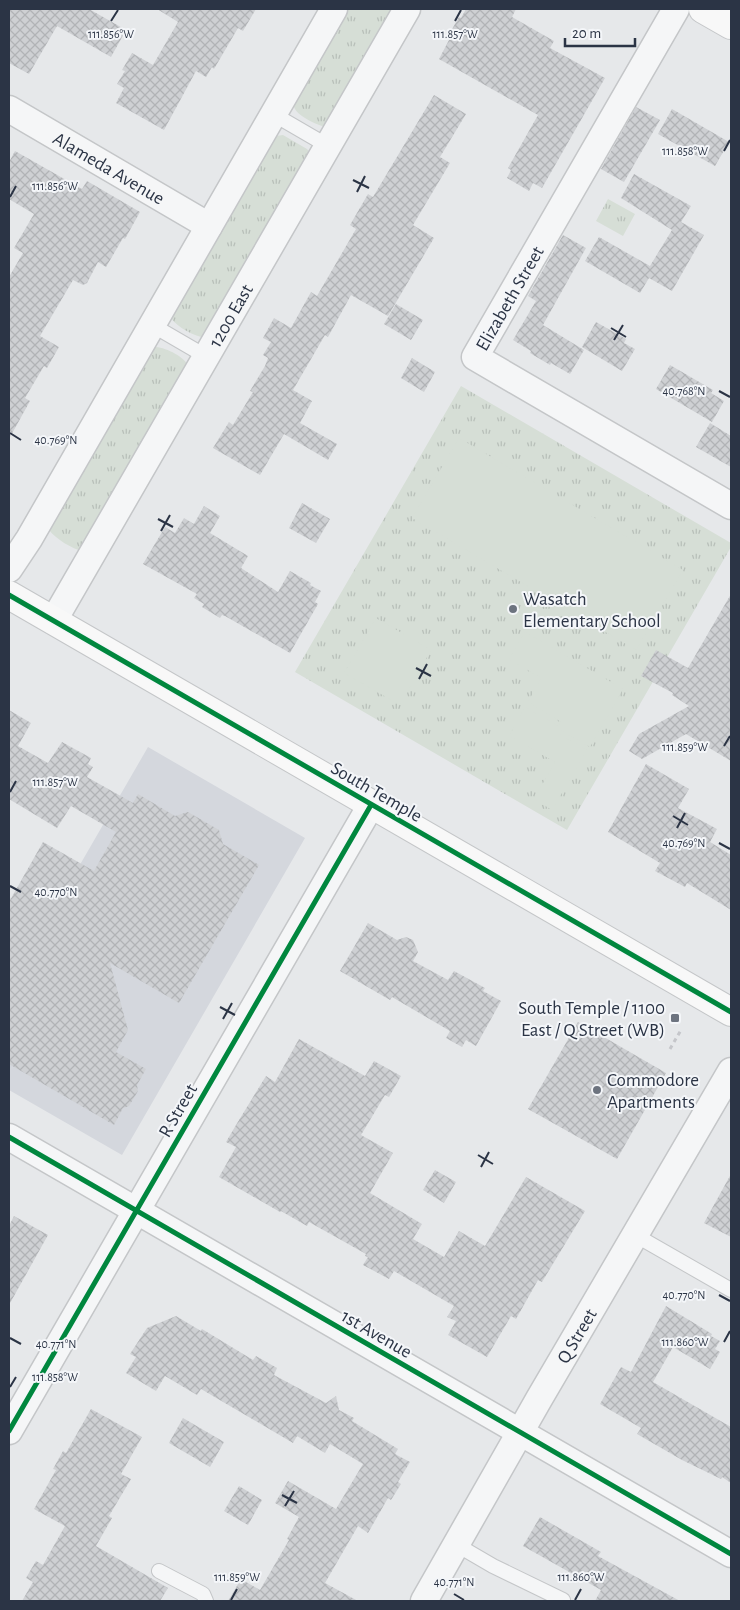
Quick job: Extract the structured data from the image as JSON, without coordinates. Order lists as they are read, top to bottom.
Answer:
{
  "streets": {
    "main road": ["South Temple"],
    "street": [
      "Alameda Avenue",
      "Elizabeth Street",
      "1200 East",
      "R Street",
      "1st Avenue",
      "Q Street"
    ]
  },
  "crossings": [
    ["1200 East", "South Temple"],
    ["South Temple", "R Street"],
    ["R Street", "1st Avenue"],
    ["1st Avenue", "Q Street"]
  ],
  "places": {
    "other": ["Wasatch Elementary School", "Commodore Apartments"],
    "transit": ["South Temple / 1100 East / Q Street (WB)"]
  },
  "scale_bar": "20 m",
  "coordinates": [
    "111.856°W",
    "111.857°W",
    "111.858°W",
    "40.768°N",
    "40.769°N",
    "111.859°W",
    "40.770°N",
    "111.860°W",
    "40.771°N"
  ]
}
